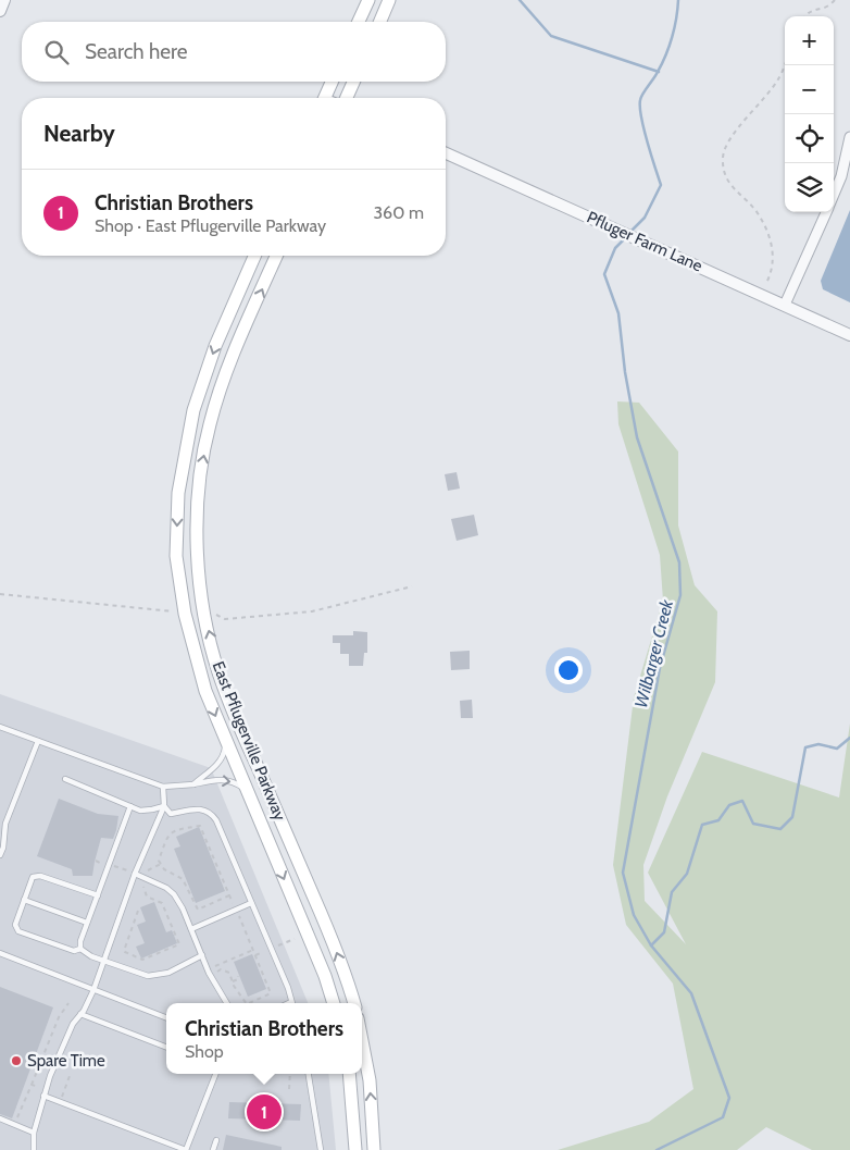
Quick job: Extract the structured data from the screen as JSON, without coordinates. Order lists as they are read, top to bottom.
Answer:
{
  "streets": {
    "main road": ["East Pflugerville Parkway"],
    "street": ["Pfluger Farm Lane"]
  },
  "water": ["Wilbarger Creek"],
  "places": ["Spare Time"],
  "page": {
    "map_buttons": ["+", "−"],
    "search": "Search here",
    "heading": "Nearby",
    "list": [
      {
        "mark": "1",
        "name": "Christian Brothers",
        "note": "Shop · East Pflugerville Parkway",
        "value": "360 m"
      }
    ],
    "popup": ["Christian Brothers", "Shop"],
    "pins": "1"
  }
}
